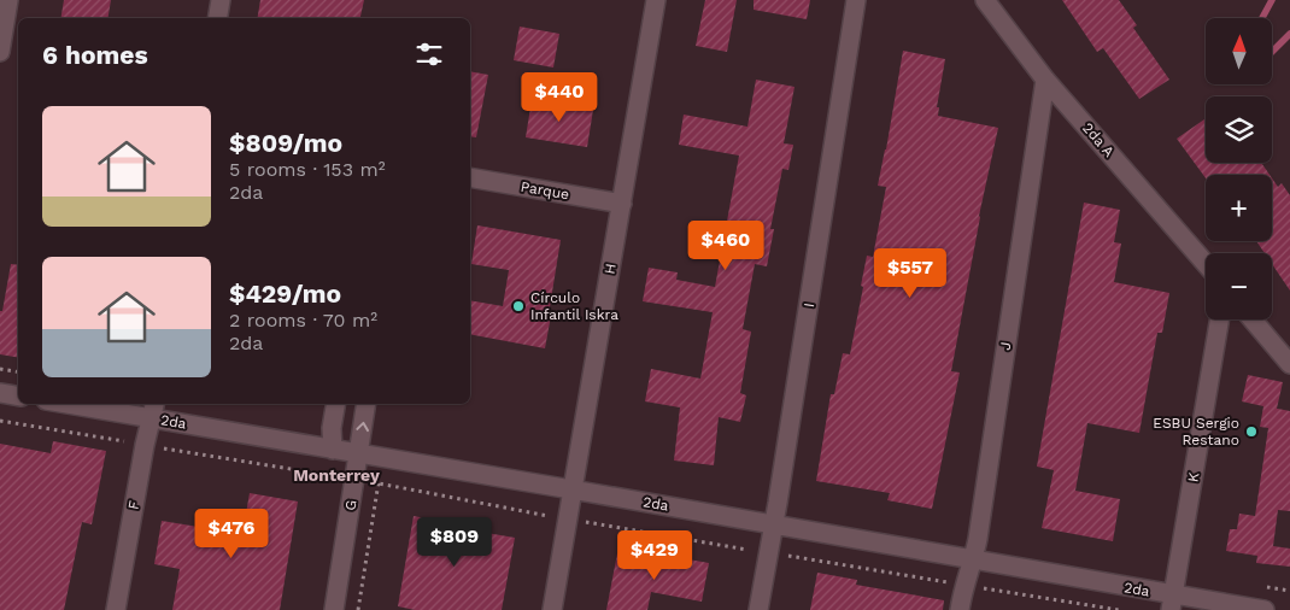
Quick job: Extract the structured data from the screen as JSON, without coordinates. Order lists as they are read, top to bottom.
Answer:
{
  "streets": {
    "street": [
      "2da A",
      "Parque",
      "H",
      "I",
      "J",
      "2da",
      "K",
      "F",
      "G"
    ]
  },
  "crossings": [
    ["2da A", "J"],
    ["Parque", "H"],
    ["H", "2da"],
    ["I", "2da"],
    ["J", "2da"],
    ["2da", "K"],
    ["2da", "F"],
    ["2da", "G"]
  ],
  "districts": ["Monterrey"],
  "places": ["Círculo Infantil Iskra", "ESBU Sergio Restano"],
  "north": "top",
  "page": {
    "map_buttons": ["+", "−"],
    "heading": "6 homes",
    "price": [
      "$440",
      "$460",
      "$557",
      "$476",
      "$809",
      "$429"
    ],
    "list": [
      {
        "name": "$809/mo",
        "note": "5 rooms · 153 m² · 2da"
      },
      {
        "name": "$429/mo",
        "note": "2 rooms · 70 m² · 2da"
      }
    ]
  }
}
